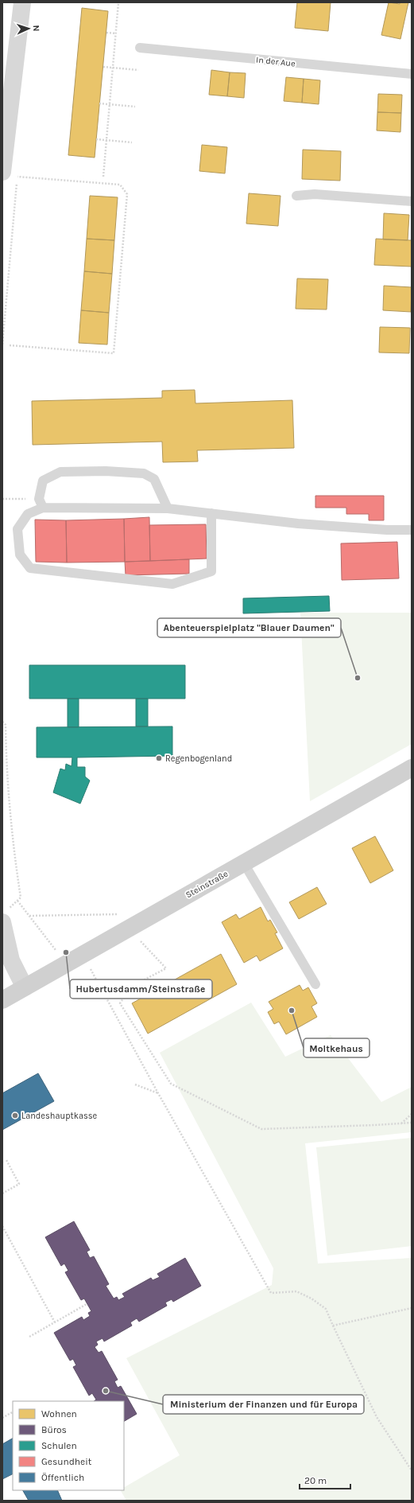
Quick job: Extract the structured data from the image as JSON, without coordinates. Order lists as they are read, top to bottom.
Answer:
{
  "streets": {
    "street": ["Steinstraße"],
    "lane": ["In der Aue"]
  },
  "places": [
    "Abenteuerspielplatz \"Blauer Daumen\"",
    "Regenbogenland",
    "Hubertusdamm/Steinstraße",
    "Moltkehaus",
    "Landeshauptkasse",
    "Ministerium der Finanzen und für Europa"
  ],
  "legend": [
    "Wohnen",
    "Büros",
    "Schulen",
    "Gesundheit",
    "Öffentlich"
  ],
  "scale_bar": "20 m",
  "north": "right"
}
